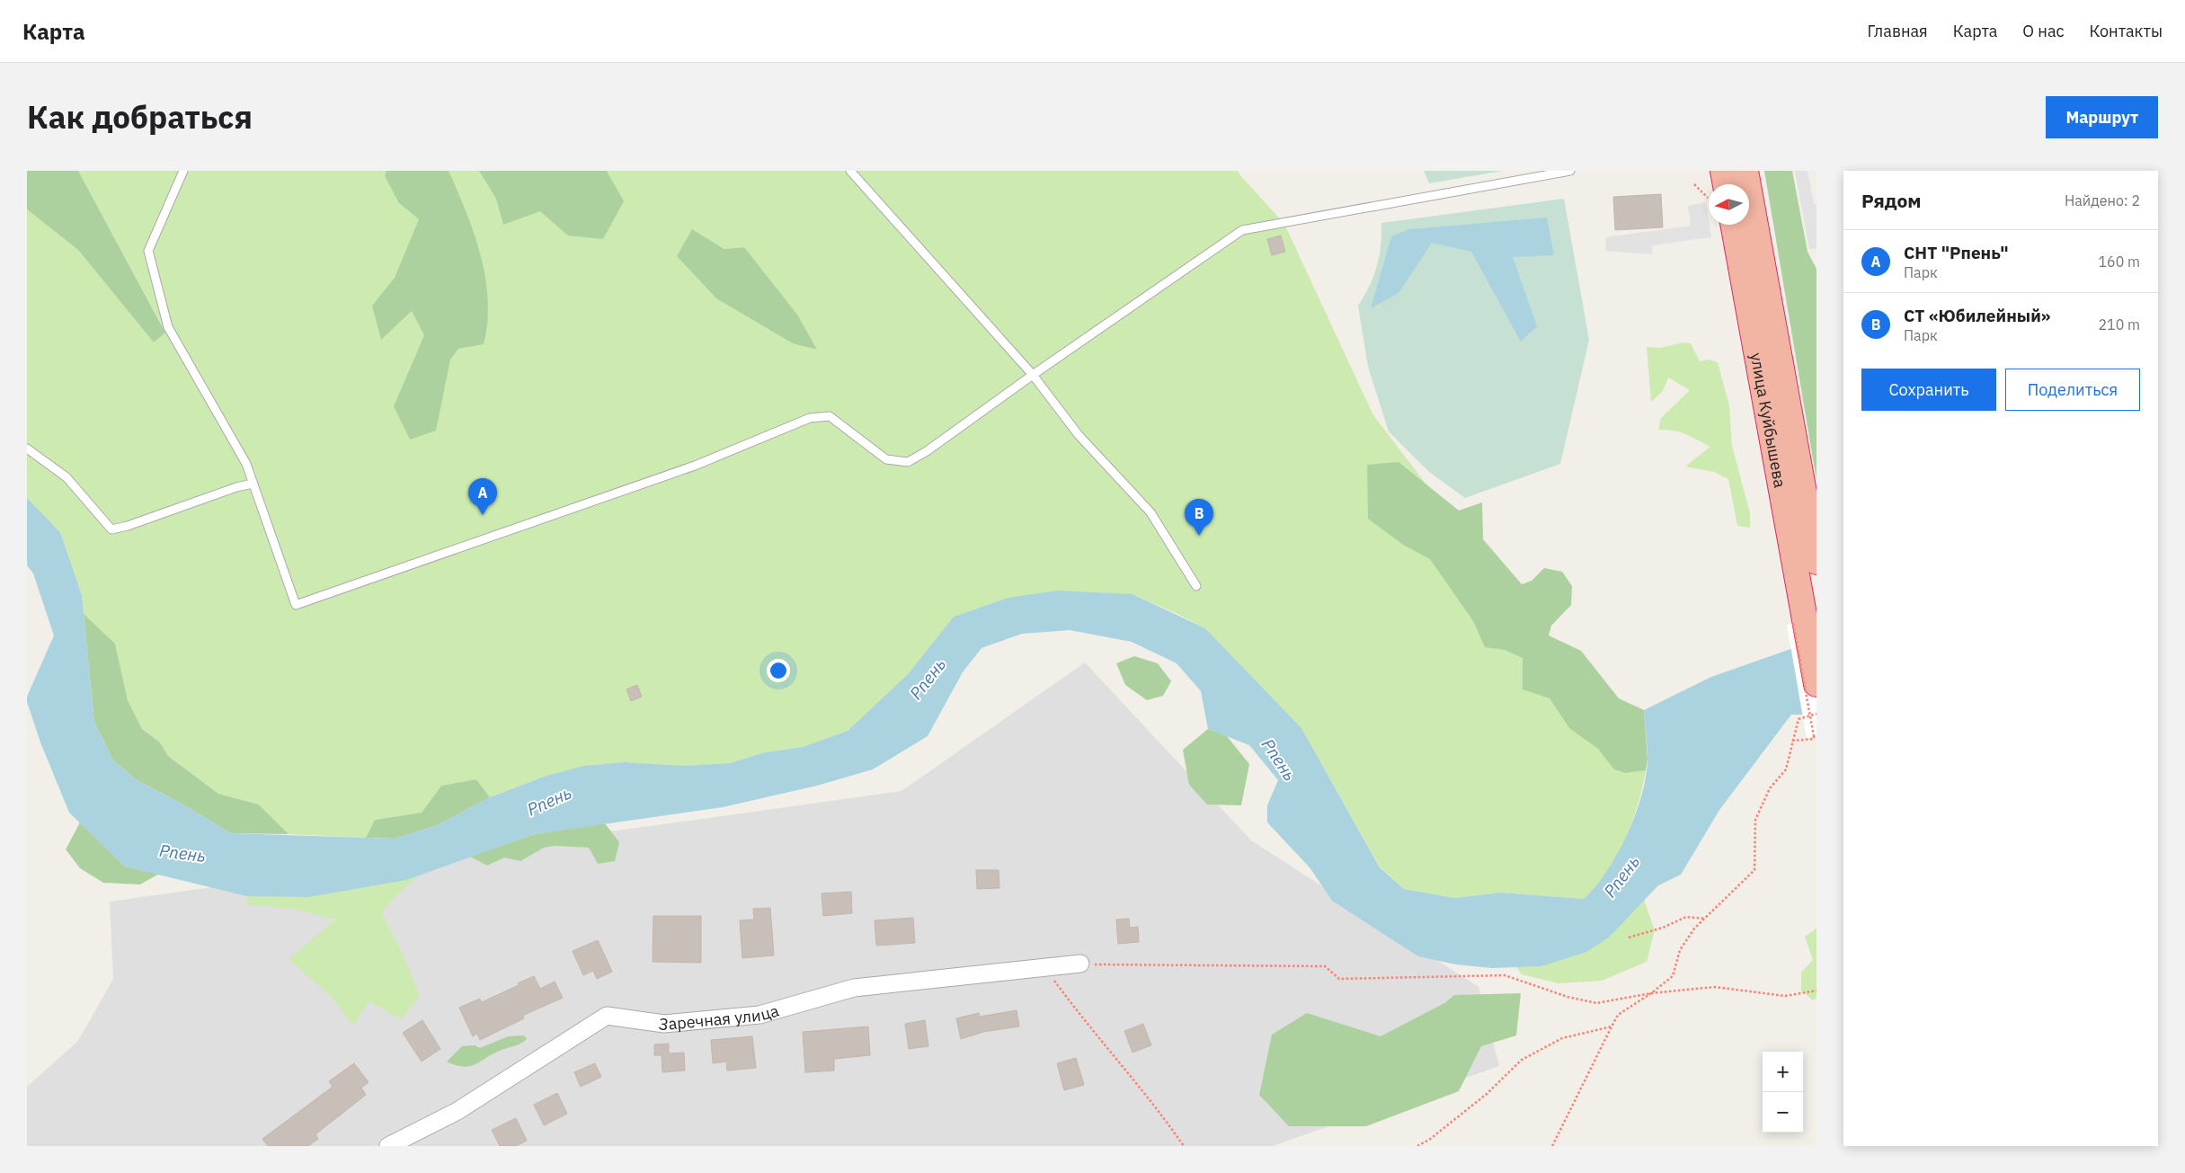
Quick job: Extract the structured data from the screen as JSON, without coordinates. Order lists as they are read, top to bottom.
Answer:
{
  "streets": {
    "highway": ["улица Куйбышева"],
    "street": ["Заречная улица"]
  },
  "water": ["Рпень"],
  "north": "left",
  "page": {
    "header": "Карта",
    "nav": [
      "Главная",
      "Карта",
      "О нас",
      "Контакты"
    ],
    "title": "Как добраться",
    "buttons": [
      "Маршрут",
      ["Сохранить", "Поделиться"]
    ],
    "heading": ["Рядом", "Найдено: 2"],
    "list": [
      {
        "mark": "A",
        "name": "СНТ \"Рпень\"",
        "note": "Парк",
        "value": "160 m"
      },
      {
        "mark": "B",
        "name": "СТ «Юбилейный»",
        "note": "Парк",
        "value": "210 m"
      }
    ],
    "pins": ["A", "B"],
    "map_buttons": ["+", "−"]
  }
}
